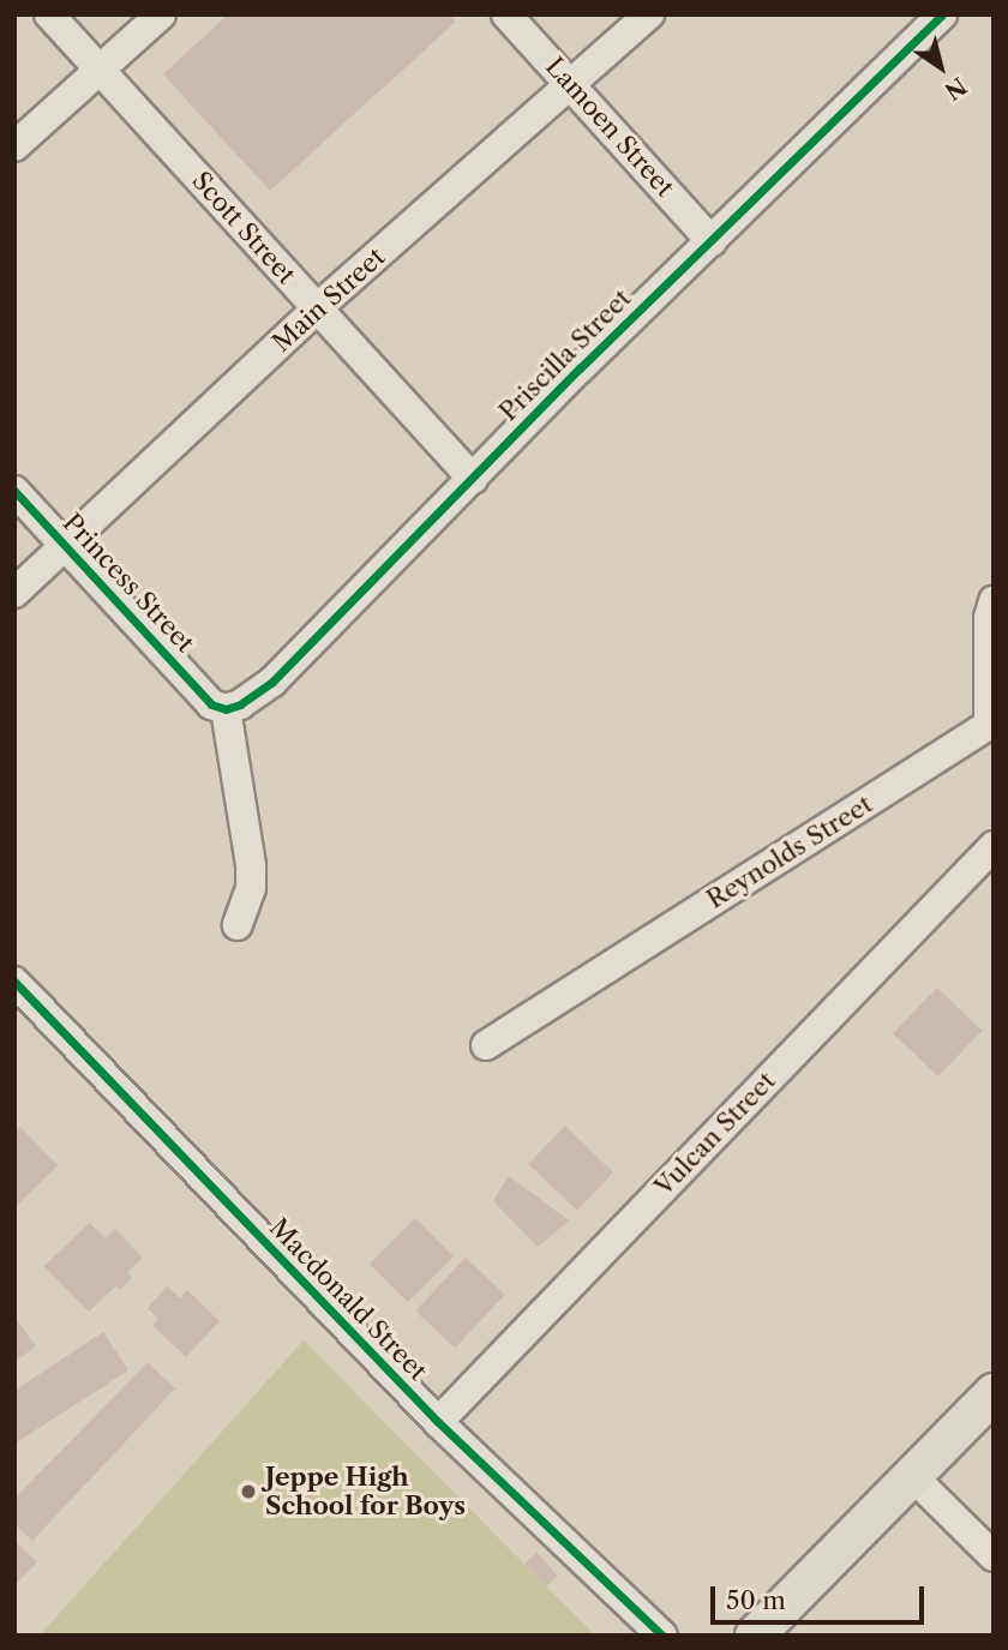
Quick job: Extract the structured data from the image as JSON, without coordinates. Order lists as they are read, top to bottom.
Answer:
{
  "streets": {
    "street": [
      "Lamoen Street",
      "Scott Street",
      "Main Street",
      "Priscilla Street",
      "Princess Street",
      "Reynolds Street",
      "Vulcan Street",
      "Macdonald Street"
    ]
  },
  "crossings": [
    ["Lamoen Street", "Main Street"],
    ["Lamoen Street", "Priscilla Street"],
    ["Scott Street", "Main Street"],
    ["Scott Street", "Priscilla Street"],
    ["Main Street", "Princess Street"],
    ["Priscilla Street", "Princess Street"],
    ["Vulcan Street", "Macdonald Street"]
  ],
  "places": ["Jeppe High School for Boys"],
  "scale_bar": "50 m",
  "north": "bottom right"
}
